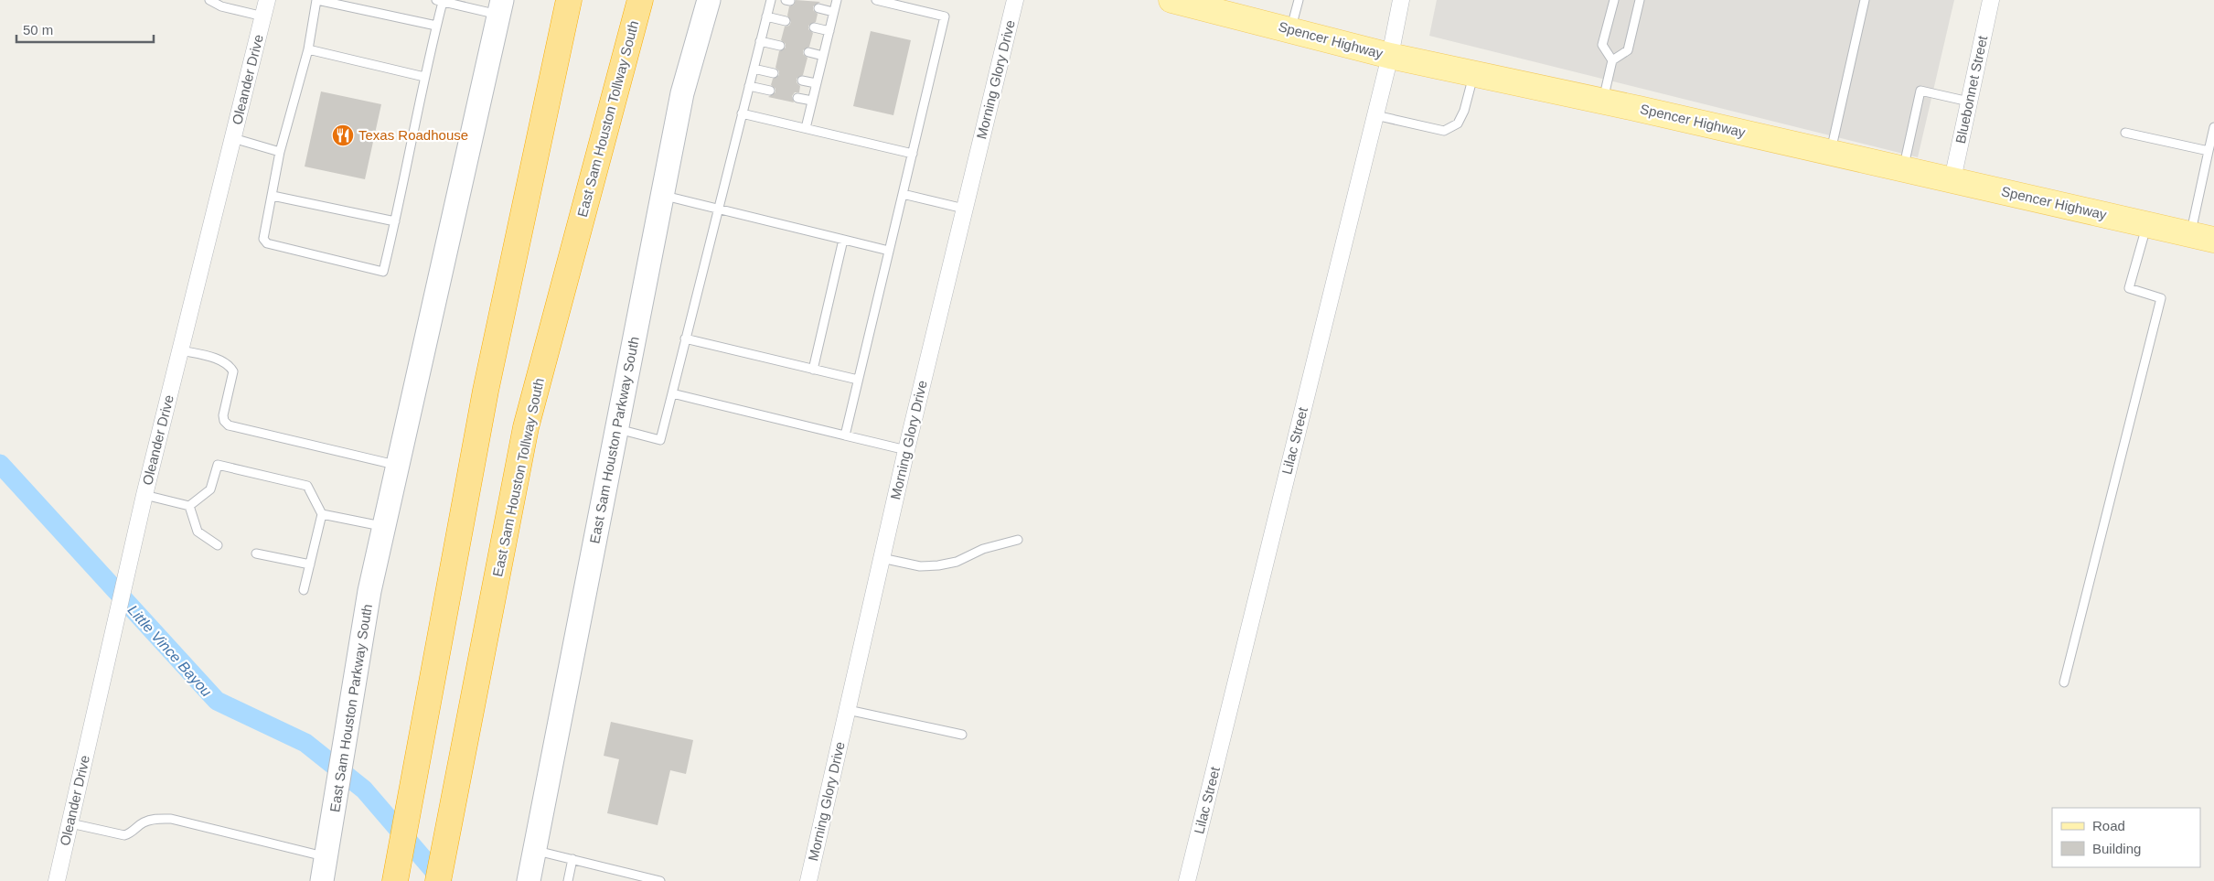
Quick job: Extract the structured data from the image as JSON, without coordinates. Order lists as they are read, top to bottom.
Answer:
{
  "streets": {
    "highway": ["East Sam Houston Tollway South"],
    "main road": ["Spencer Highway", "East Sam Houston Parkway South"],
    "street": [
      "Oleander Drive",
      "Morning Glory Drive",
      "Bluebonnet Street",
      "Lilac Street"
    ]
  },
  "crossings": [
    ["Spencer Highway", "Bluebonnet Street"],
    ["Spencer Highway", "Lilac Street"]
  ],
  "water": ["Little Vince Bayou"],
  "places": {
    "restaurant": ["Texas Roadhouse"]
  },
  "legend": ["Road", "Building"],
  "scale_bar": "50 m"
}
